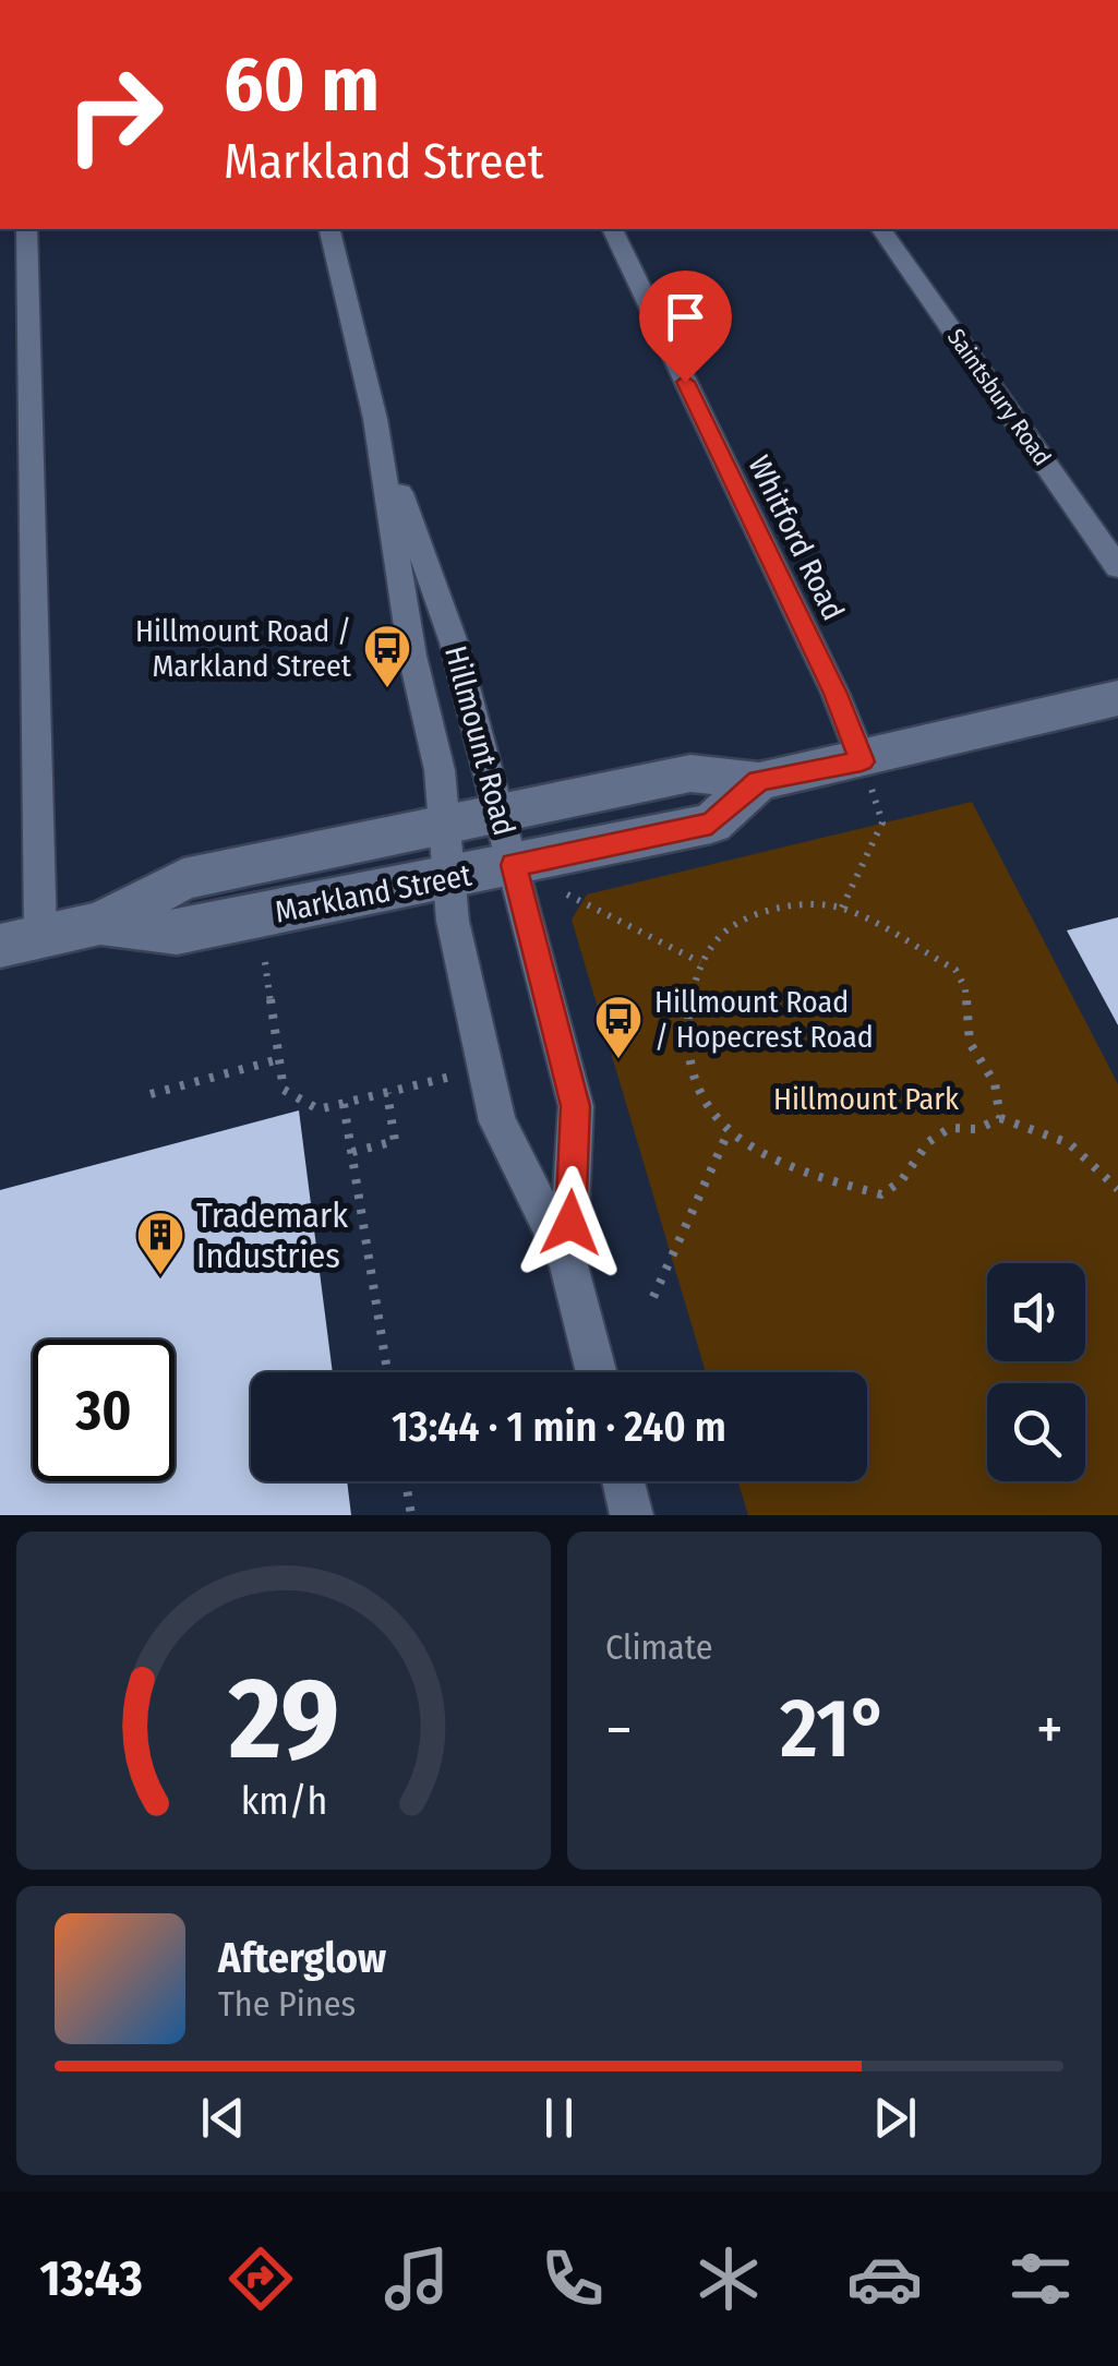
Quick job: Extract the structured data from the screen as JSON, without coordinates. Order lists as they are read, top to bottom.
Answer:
{
  "streets": {
    "street": [
      "Saintsbury Road",
      "Whitford Road",
      "Hillmount Road",
      "Markland Street"
    ]
  },
  "crossings": [
    ["Whitford Road", "Markland Street"],
    ["Hillmount Road", "Markland Street"]
  ],
  "parks": ["Hillmount Park"],
  "places": {
    "bus stop": ["Hillmount Road / Markland Street", "Hillmount Road / Hopecrest Road"],
    "building": ["Trademark Industries"]
  },
  "page": {
    "turn": ["60 m", "Markland Street"],
    "limit": "30",
    "trip": "13:44 · 1 min · 240 m",
    "tile": "Climate",
    "heat": ["−", "21°", "+"],
    "song": ["Afterglow", "The Pines"],
    "tabs": "13:43",
    "gauge": ["29", "km/h"]
  }
}
